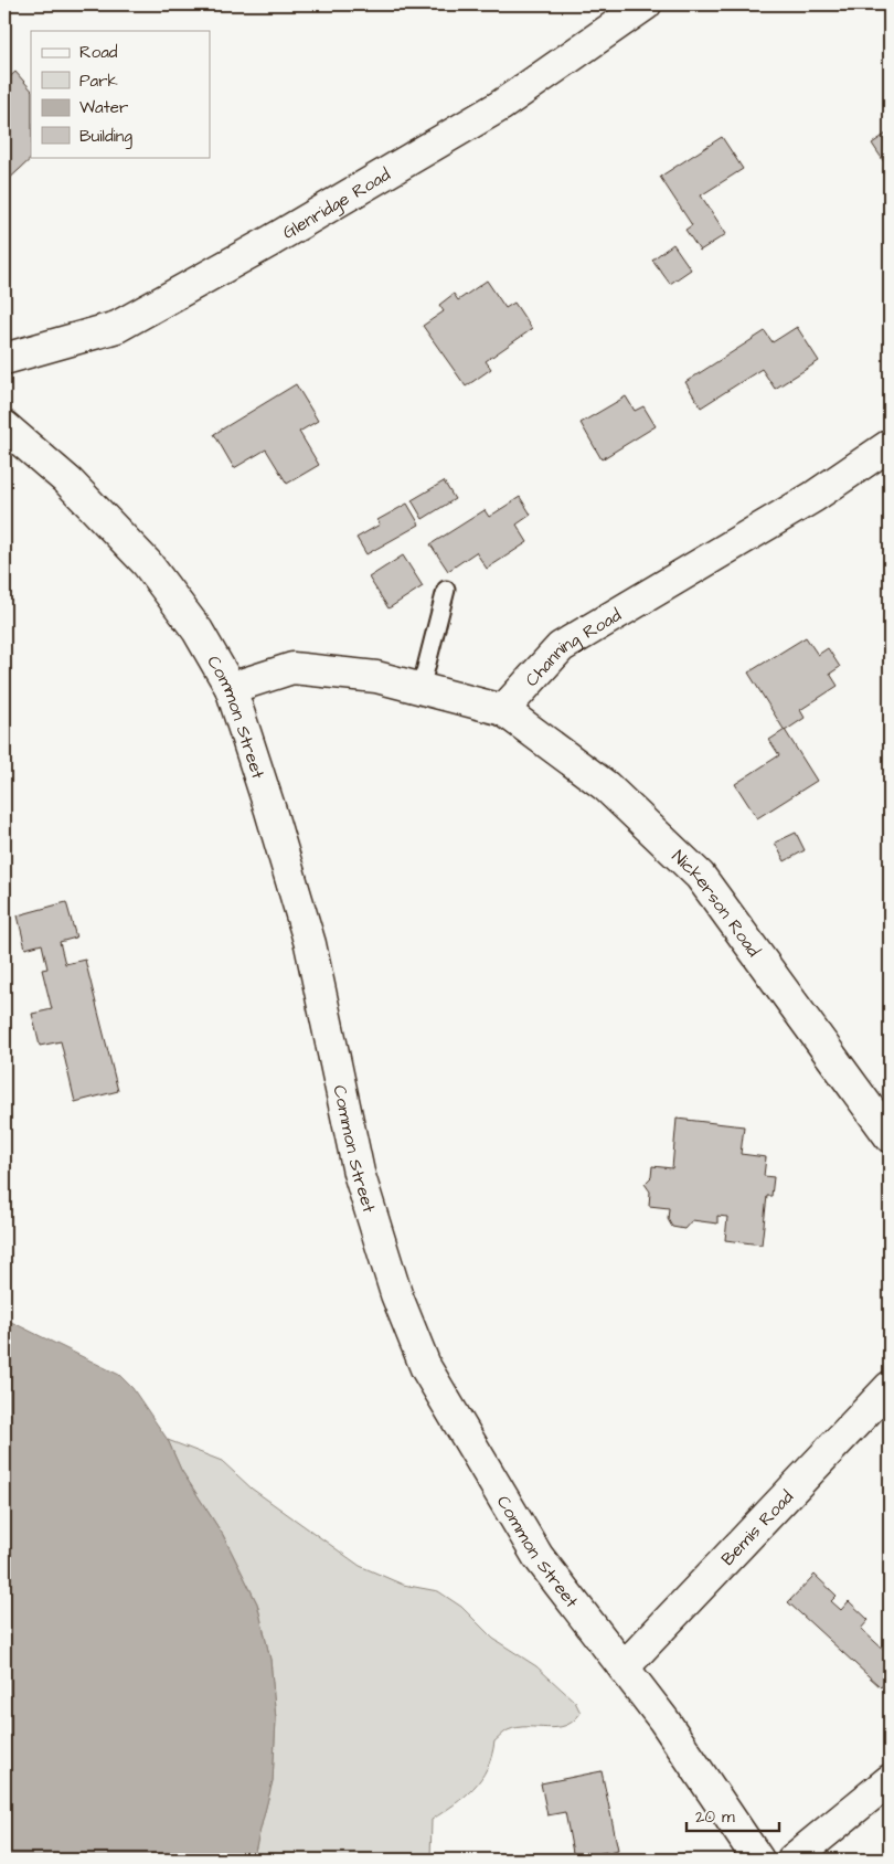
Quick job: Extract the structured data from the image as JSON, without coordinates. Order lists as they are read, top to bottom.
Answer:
{
  "streets": {
    "street": [
      "Glenridge Road",
      "Channing Road",
      "Common Street",
      "Nickerson Road",
      "Bemis Road"
    ]
  },
  "crossings": [
    ["Channing Road", "Nickerson Road"],
    ["Common Street", "Bemis Road"]
  ],
  "legend": [
    "Road",
    "Park",
    "Water",
    "Building"
  ],
  "scale_bar": "20 m"
}
